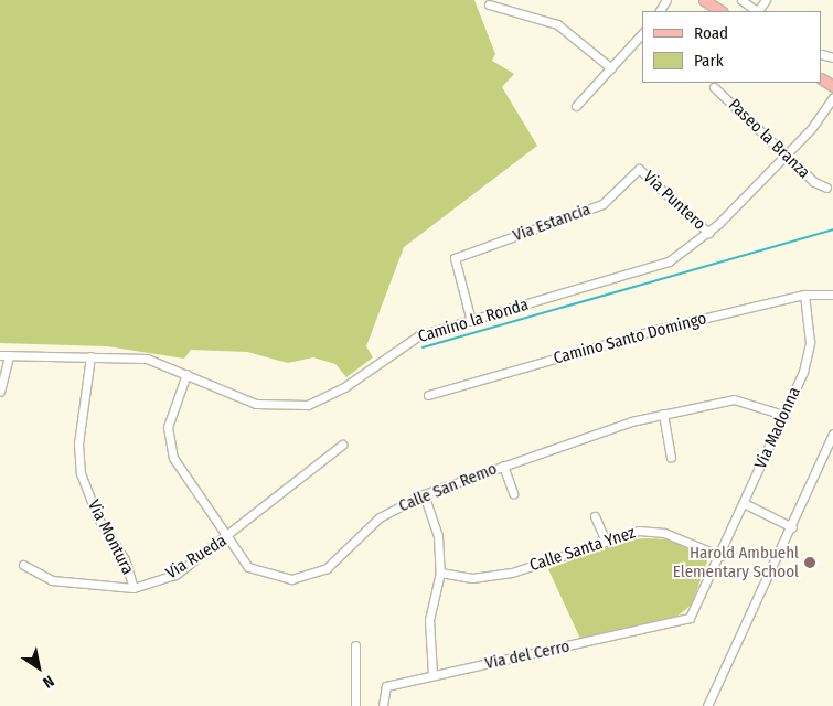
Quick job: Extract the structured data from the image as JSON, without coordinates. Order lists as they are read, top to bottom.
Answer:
{
  "streets": {
    "street": [
      "Paseo la Branza",
      "Via Puntero",
      "Via Estancia",
      "Camino la Ronda",
      "Camino Santo Domingo",
      "Via Madonna",
      "Calle San Remo",
      "Via Montura",
      "Calle Santa Ynez",
      "Via Rueda",
      "Via del Cerro"
    ]
  },
  "crossings": [
    ["Paseo la Branza", "Camino la Ronda"],
    ["Via Puntero", "Via Estancia"],
    ["Via Puntero", "Camino la Ronda"],
    ["Via Estancia", "Camino la Ronda"],
    ["Camino la Ronda", "Calle San Remo"],
    ["Camino la Ronda", "Via Montura"],
    ["Camino Santo Domingo", "Via Madonna"],
    ["Via Madonna", "Calle San Remo"],
    ["Via Madonna", "Calle Santa Ynez"],
    ["Via Madonna", "Via del Cerro"],
    ["Calle San Remo", "Via Rueda"],
    ["Via Montura", "Via Rueda"]
  ],
  "places": ["Harold Ambuehl Elementary School"],
  "legend": ["Road", "Park"],
  "north": "bottom right"
}
